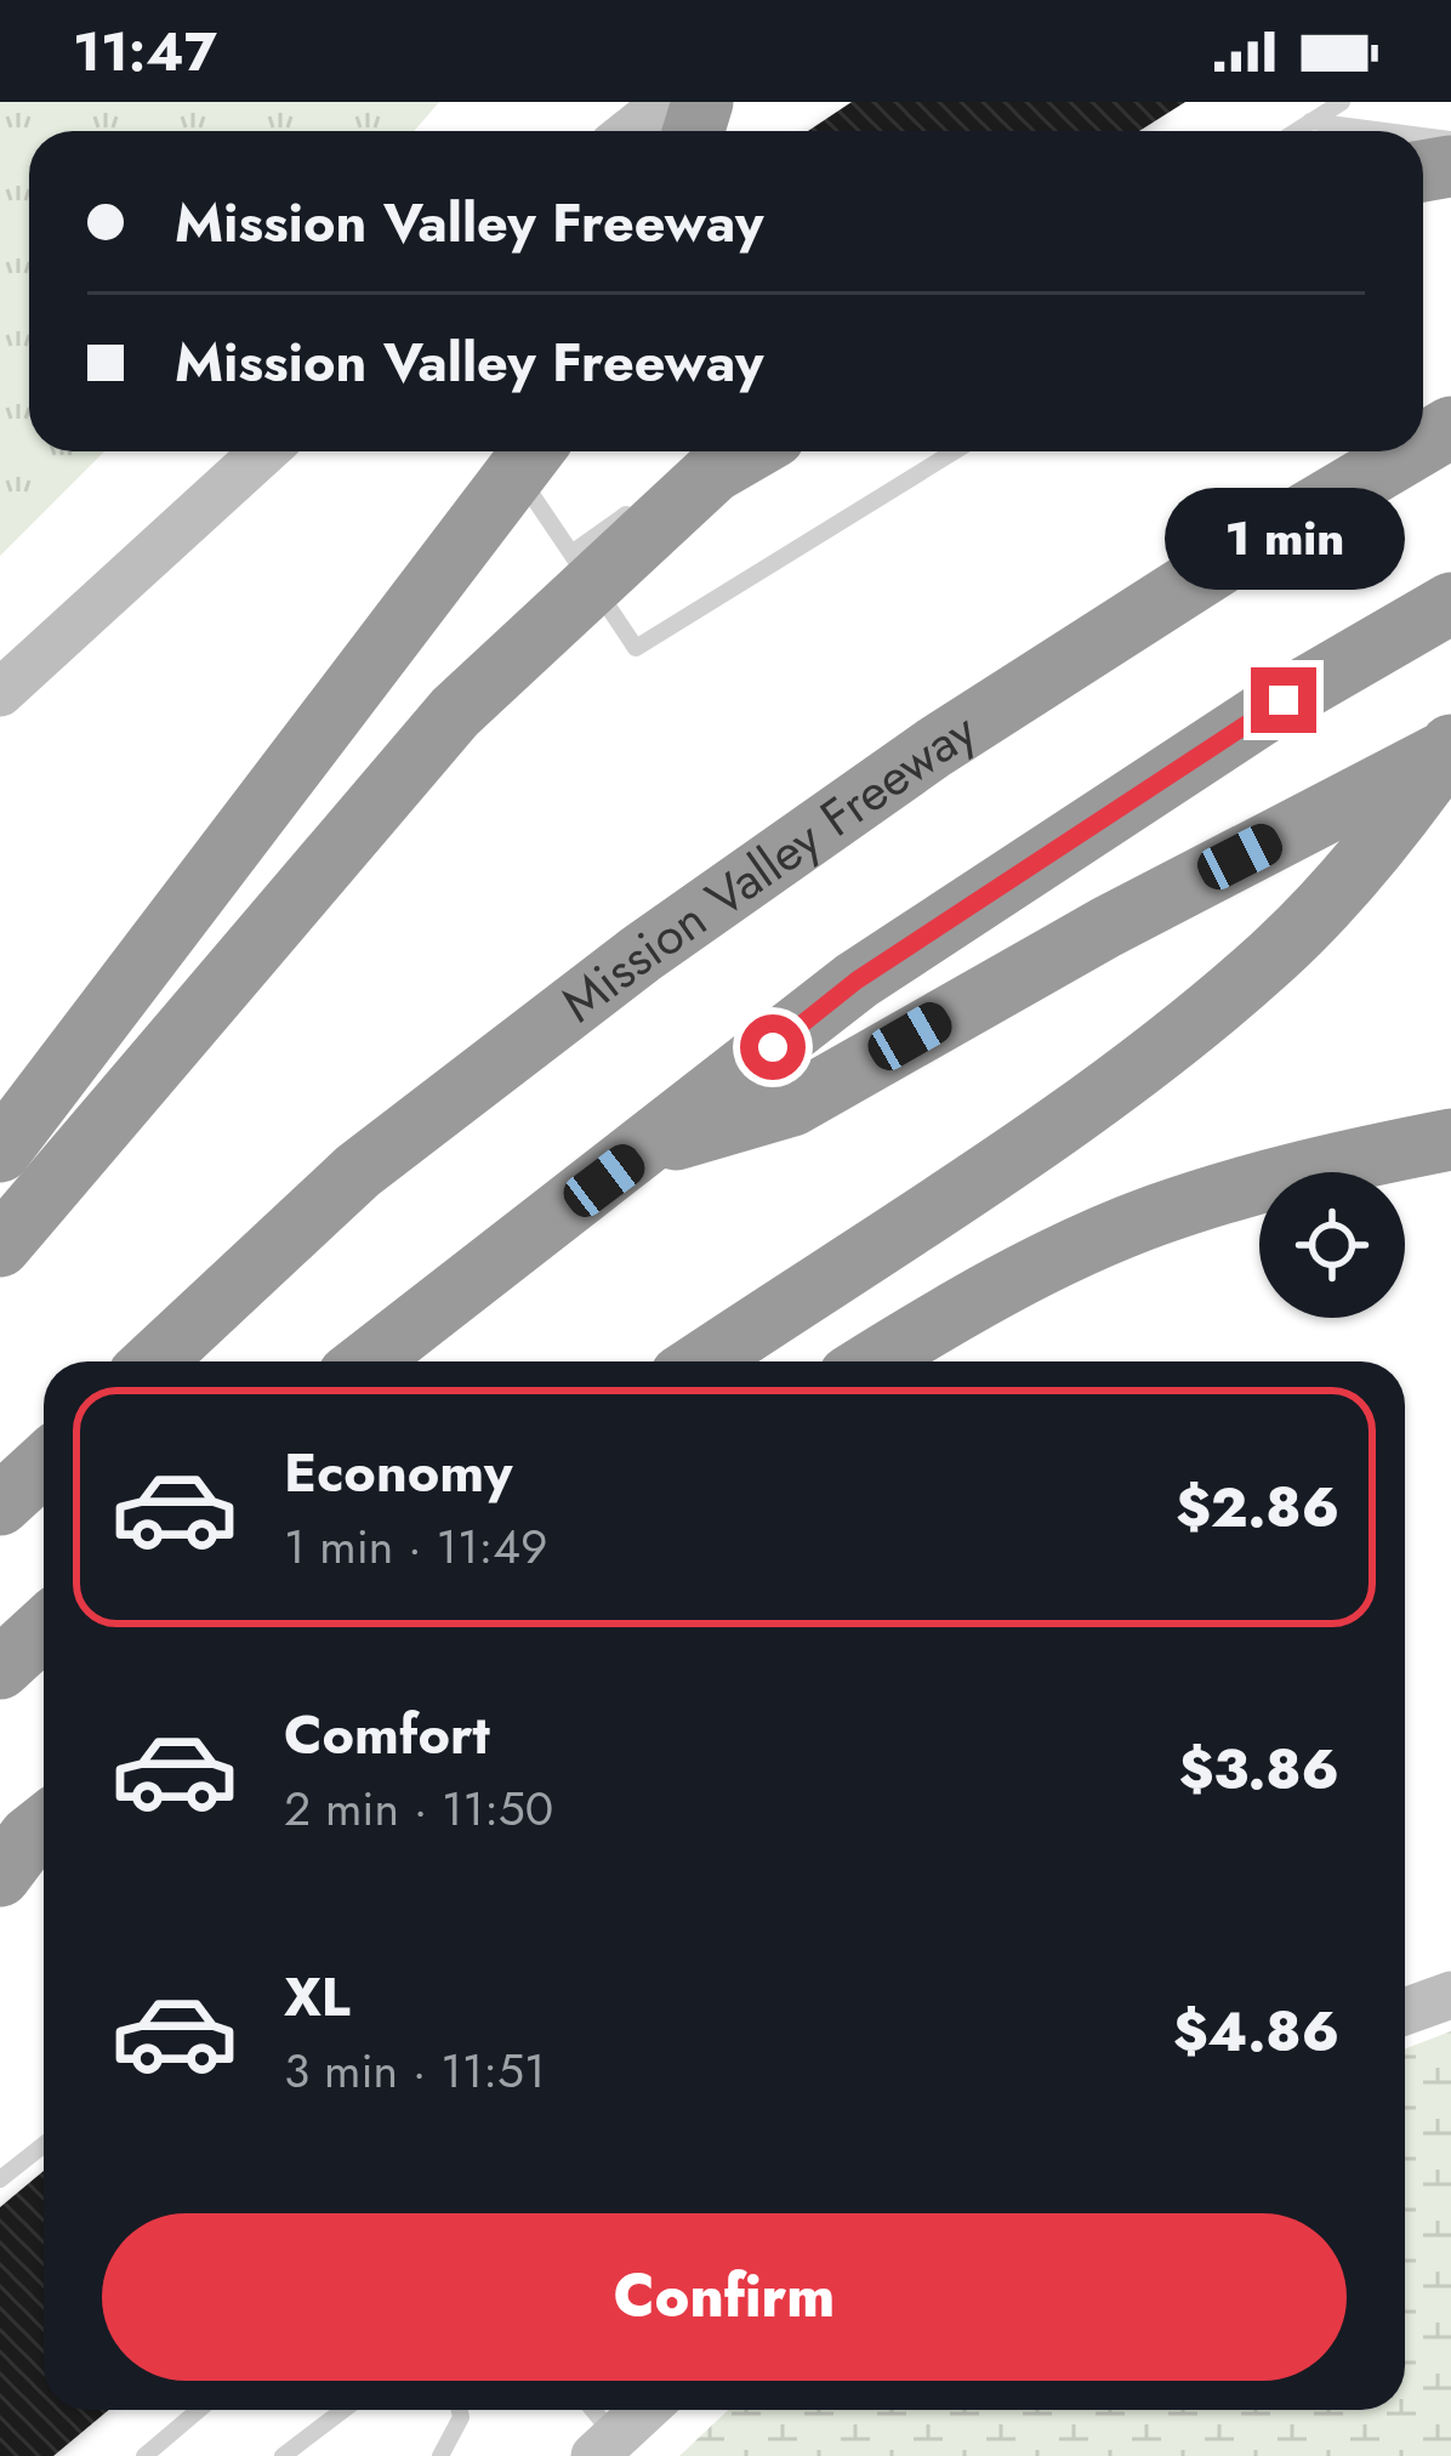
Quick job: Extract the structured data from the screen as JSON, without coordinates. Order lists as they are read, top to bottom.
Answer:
{
  "streets": {
    "highway": ["Mission Valley Freeway"]
  },
  "page": {
    "status": "11:47",
    "banner": ["Mission Valley Freeway", "Mission Valley Freeway"],
    "bubble": "1 min",
    "list": [
      {
        "name": "Economy",
        "note": "1 min · 11:49",
        "value": "$2.86"
      },
      {
        "name": "Comfort",
        "note": "2 min · 11:50",
        "value": "$3.86"
      },
      {
        "name": "XL",
        "note": "3 min · 11:51",
        "value": "$4.86"
      }
    ],
    "buttons": "Confirm"
  }
}
